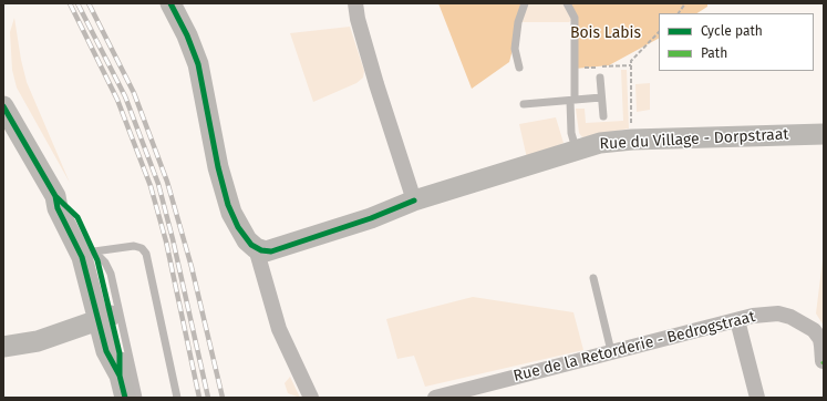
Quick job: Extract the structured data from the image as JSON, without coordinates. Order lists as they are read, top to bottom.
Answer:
{
  "streets": {
    "street": ["Rue du Village - Dorpstraat", "Rue de la Retorderie - Bedrogstraat"]
  },
  "parks": ["Bois Labis"],
  "legend": ["Cycle path", "Path"]
}
